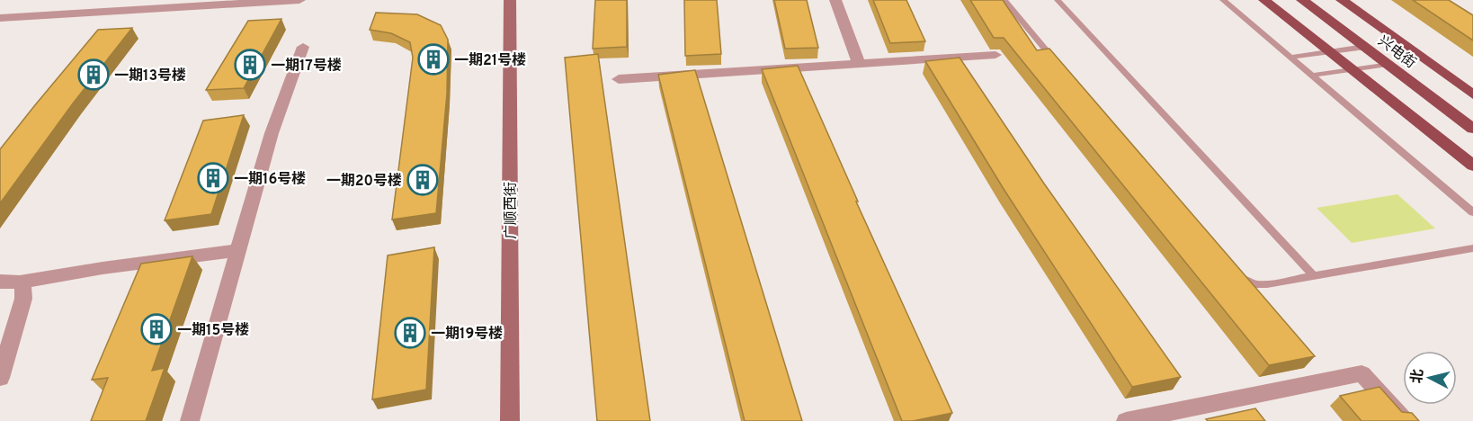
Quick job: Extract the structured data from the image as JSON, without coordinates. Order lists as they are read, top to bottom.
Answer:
{
  "streets": {
    "main road": ["兴电街", "广顺西街"]
  },
  "places": {
    "building": [
      "一期21号楼",
      "一期17号楼",
      "一期13号楼",
      "一期16号楼",
      "一期20号楼",
      "一期15号楼",
      "一期19号楼"
    ]
  },
  "north": "left"
}
